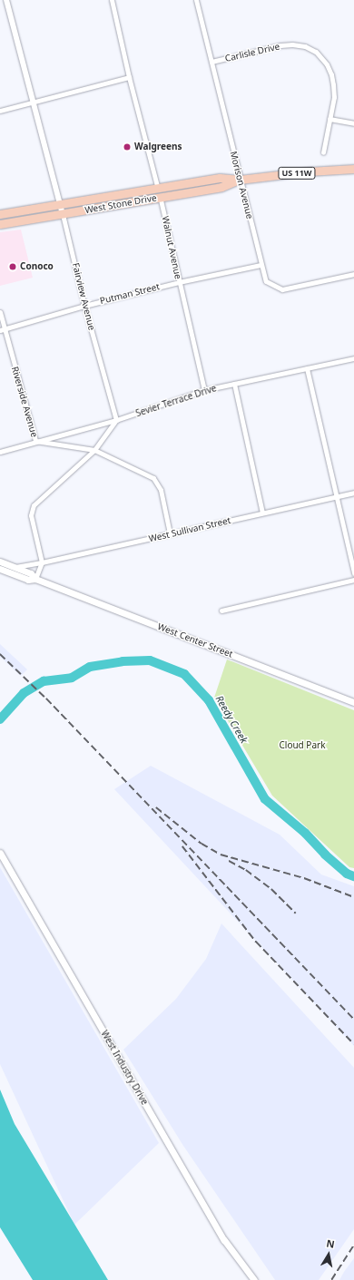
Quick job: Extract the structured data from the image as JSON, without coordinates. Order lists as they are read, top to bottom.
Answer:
{
  "streets": {
    "highway": ["US 11W", "West Stone Drive"],
    "main road": ["West Center Street", "West Industry Drive"],
    "street": [
      "Carlisle Drive",
      "Morison Avenue",
      "Walnut Avenue",
      "Putman Street",
      "Fairview Avenue",
      "Sevier Terrace Drive",
      "Riverside Avenue",
      "West Sullivan Street"
    ]
  },
  "crossings": [
    ["Carlisle Drive", "Morison Avenue"],
    ["Morison Avenue", "West Stone Drive"],
    ["Morison Avenue", "Putman Street"],
    ["West Stone Drive", "Walnut Avenue"],
    ["West Stone Drive", "Fairview Avenue"],
    ["Walnut Avenue", "Putman Street"],
    ["Walnut Avenue", "Sevier Terrace Drive"],
    ["Putman Street", "Fairview Avenue"],
    ["Putman Street", "Riverside Avenue"],
    ["Fairview Avenue", "Sevier Terrace Drive"],
    ["Sevier Terrace Drive", "Riverside Avenue"],
    ["Riverside Avenue", "West Sullivan Street"],
    ["West Sullivan Street", "West Center Street"]
  ],
  "water": ["Reedy Creek"],
  "parks": ["Cloud Park"],
  "places": ["Walgreens", "Conoco"],
  "north": "top"
}
